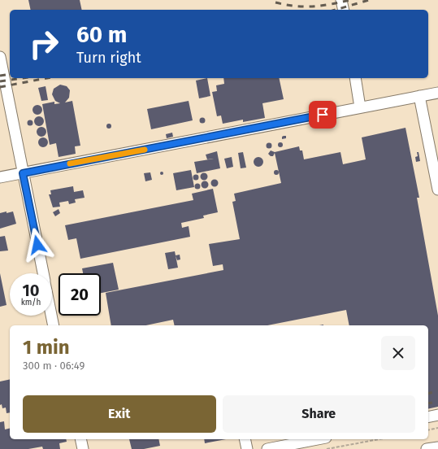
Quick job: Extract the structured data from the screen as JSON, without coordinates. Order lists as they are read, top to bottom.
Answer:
{
  "page": {
    "turn": ["60 m", "Turn right"],
    "speed": "10 km/h",
    "limit": "20",
    "heading": ["1 min", "300 m · 06:49"],
    "buttons": ["Exit", "Share"]
  }
}
